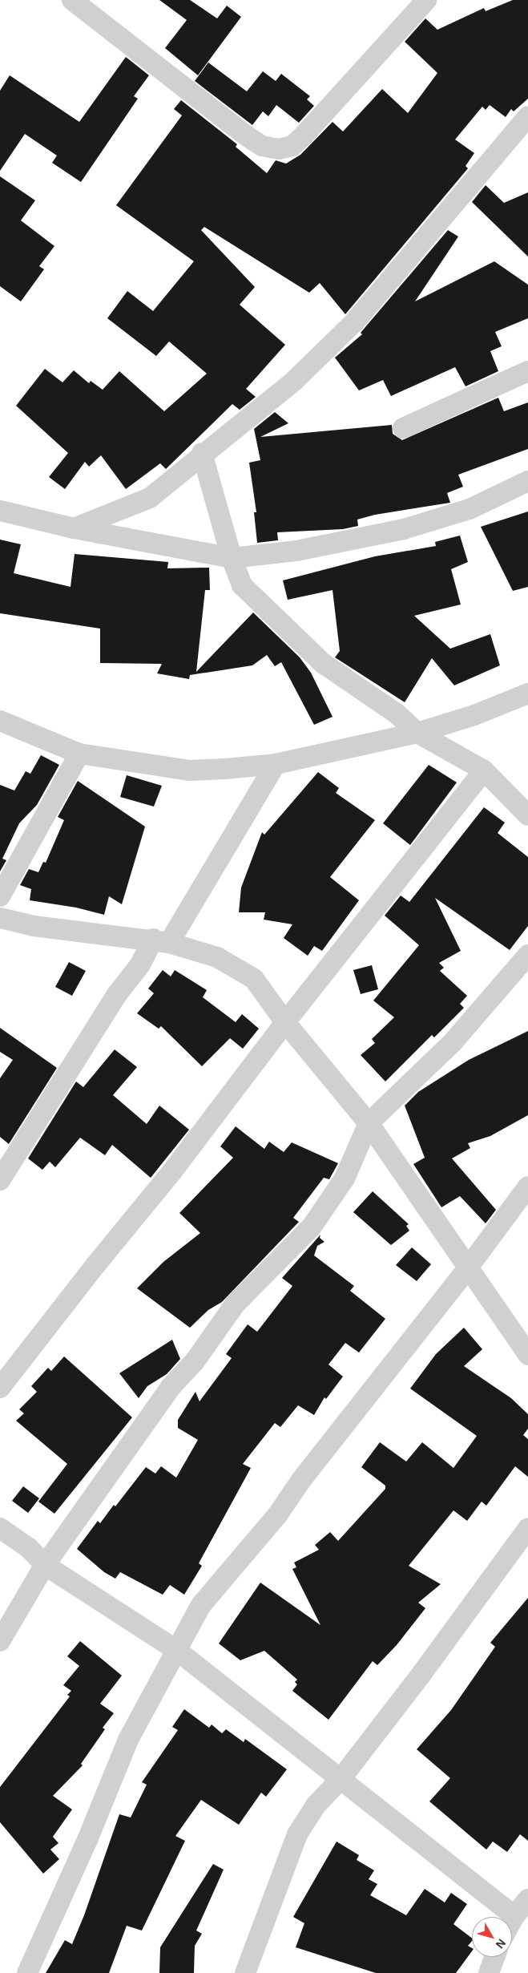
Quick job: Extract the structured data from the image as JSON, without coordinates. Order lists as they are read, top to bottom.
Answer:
{
  "north": "bottom right"
}
